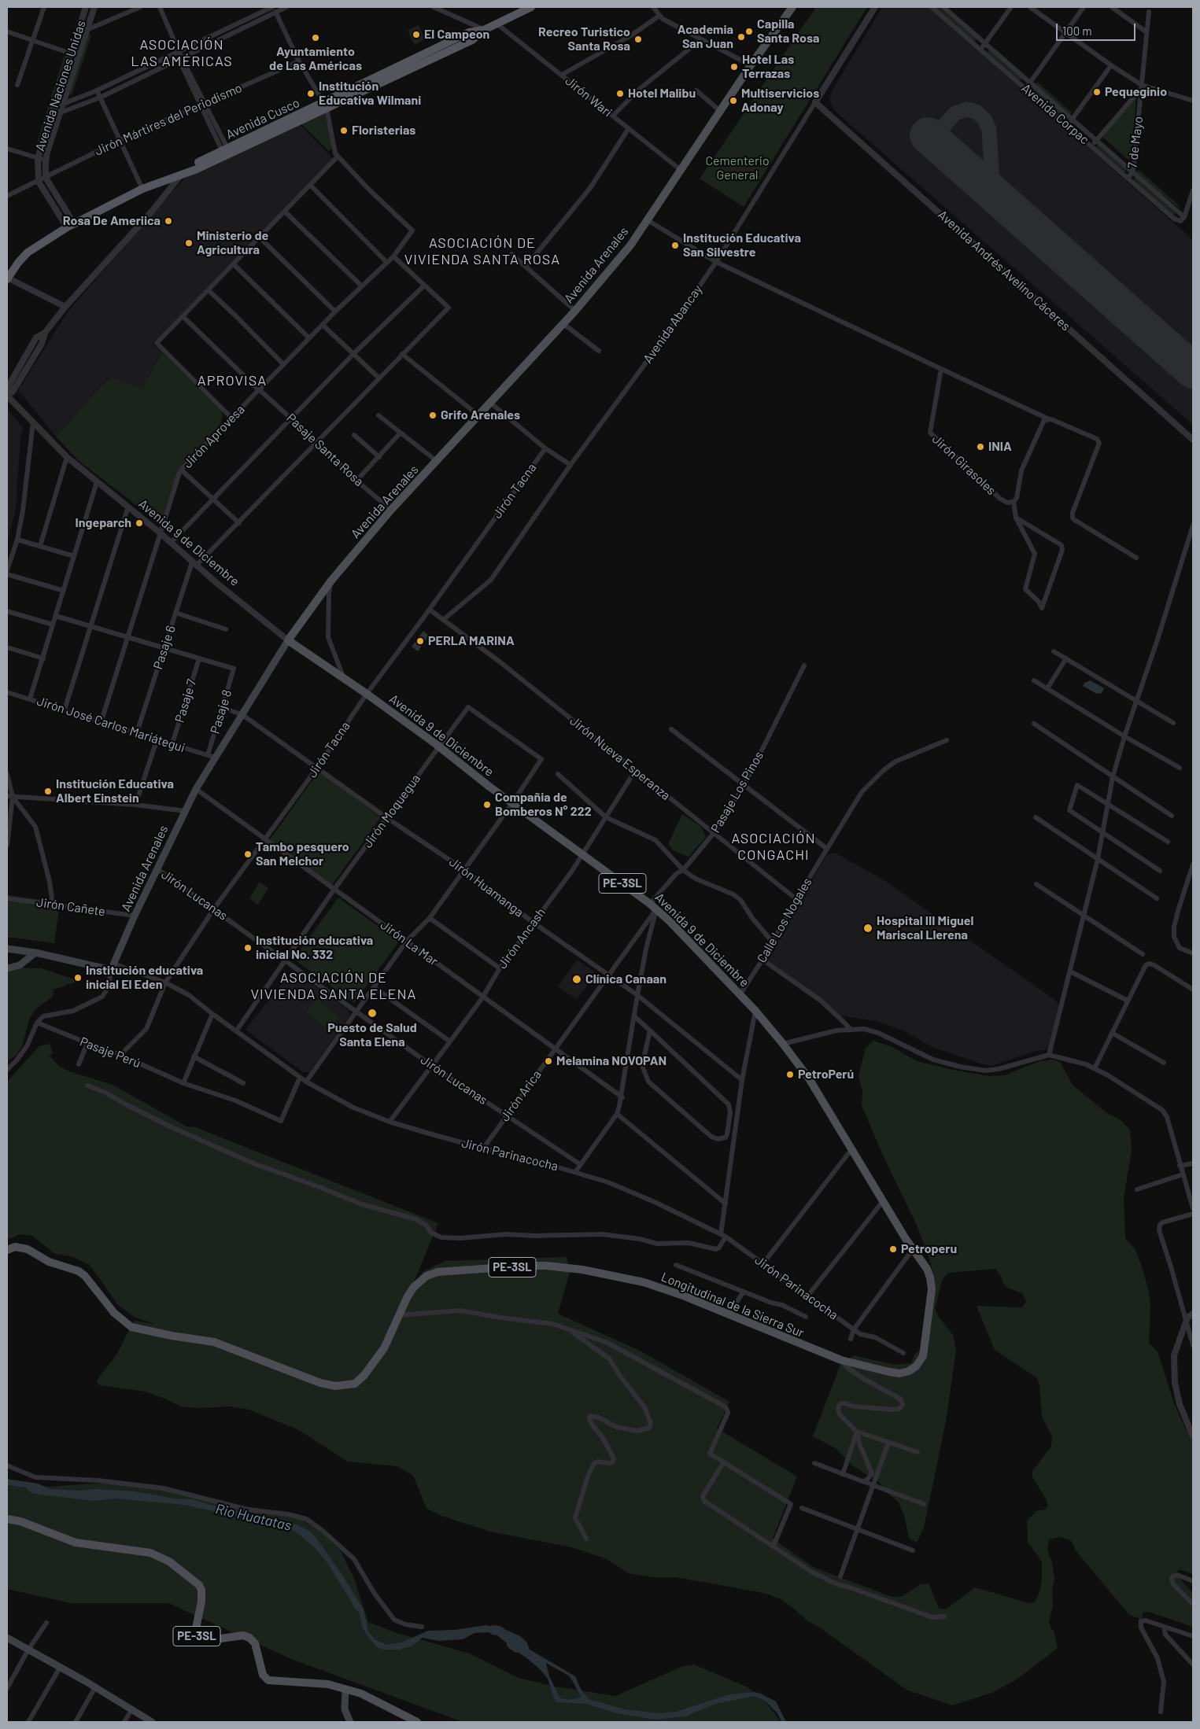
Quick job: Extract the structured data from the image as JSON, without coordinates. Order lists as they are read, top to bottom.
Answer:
{
  "streets": {
    "highway": ["Avenida Cusco"],
    "main road": [
      "Avenida Arenales",
      "Avenida 9 de Diciembre",
      "PE-3SL",
      "Longitudinal de la Sierra Sur"
    ],
    "street": [
      "Avenida Naciones Unidas",
      "Jirón Wari",
      "Avenida Corpac",
      "Jirón Mártires del Periodismo",
      "7 de Mayo",
      "Avenida Andrés Avelino Cáceres",
      "Avenida Abancay",
      "Jirón Aprovesa",
      "Pasaje Santa Rosa",
      "Jirón Girasoles",
      "Jirón Tacna",
      "Pasaje 6",
      "Pasaje 7",
      "Pasaje 8",
      "Jirón José Carlos Mariátegui",
      "Jirón Nueva Esperanza",
      "Pasaje Los Pinos",
      "Jirón Moquegua",
      "Jirón Huamanga",
      "Jirón Lucanas",
      "Jirón Cañete",
      "Calle Los Nogales",
      "Jirón Ancash",
      "Jirón La Mar",
      "Pasaje Perú",
      "Jirón Arica",
      "Jirón Parinacocha"
    ]
  },
  "crossings": [
    ["Avenida Naciones Unidas", "Avenida Cusco"],
    ["Avenida Naciones Unidas", "Jirón Mártires del Periodismo"],
    ["Jirón Wari", "Avenida Cusco"],
    ["Jirón Wari", "Avenida Arenales"],
    ["Avenida Corpac", "7 de Mayo"],
    ["Avenida Arenales", "Pasaje Santa Rosa"],
    ["Avenida Arenales", "Avenida 9 de Diciembre"],
    ["Avenida Arenales", "Pasaje 8"],
    ["Avenida Arenales", "Jirón José Carlos Mariátegui"],
    ["Avenida Arenales", "Jirón Huamanga"],
    ["Avenida Arenales", "Jirón Lucanas"],
    ["Avenida Arenales", "Jirón Cañete"],
    ["Avenida Arenales", "Jirón La Mar"],
    ["Avenida Arenales", "Pasaje Perú"],
    ["Avenida Arenales", "Jirón Parinacocha"],
    ["Avenida Andrés Avelino Cáceres", "Avenida Abancay"],
    ["Avenida Abancay", "Jirón Nueva Esperanza"],
    ["Jirón Aprovesa", "Pasaje Santa Rosa"],
    ["Jirón Aprovesa", "Avenida 9 de Diciembre"],
    ["Jirón Aprovesa", "Jirón José Carlos Mariátegui"],
    ["Jirón Tacna", "Avenida 9 de Diciembre"],
    ["Jirón Tacna", "Jirón Nueva Esperanza"],
    ["Jirón Tacna", "Jirón Huamanga"],
    ["Jirón Tacna", "Jirón Lucanas"],
    ["Jirón Tacna", "Jirón La Mar"],
    ["Jirón Tacna", "Pasaje Perú"],
    ["Jirón Tacna", "Jirón Parinacocha"],
    ["Avenida 9 de Diciembre", "Pasaje 6"],
    ["Avenida 9 de Diciembre", "Pasaje Los Pinos"],
    ["Avenida 9 de Diciembre", "Jirón Moquegua"],
    ["Avenida 9 de Diciembre", "Calle Los Nogales"],
    ["Avenida 9 de Diciembre", "Jirón Ancash"],
    ["Avenida 9 de Diciembre", "Jirón Arica"],
    ["Avenida 9 de Diciembre", "Longitudinal de la Sierra Sur"],
    ["Pasaje 6", "Jirón José Carlos Mariátegui"],
    ["Pasaje 7", "Pasaje 8"],
    ["Pasaje 7", "Jirón José Carlos Mariátegui"],
    ["Pasaje 8", "Jirón José Carlos Mariátegui"],
    ["Pasaje 8", "Jirón Huamanga"],
    ["Jirón Nueva Esperanza", "Pasaje Los Pinos"],
    ["Jirón Nueva Esperanza", "Calle Los Nogales"],
    ["Jirón Nueva Esperanza", "Jirón Ancash"],
    ["Pasaje Los Pinos", "Jirón Arica"],
    ["Jirón Moquegua", "Jirón Huamanga"],
    ["Jirón Moquegua", "Jirón Lucanas"],
    ["Jirón Moquegua", "Jirón La Mar"],
    ["Jirón Moquegua", "Jirón Parinacocha"],
    ["Jirón Huamanga", "Jirón Ancash"],
    ["Jirón Huamanga", "Jirón Arica"],
    ["Jirón Lucanas", "Jirón Ancash"],
    ["Jirón Lucanas", "Jirón Arica"],
    ["Jirón Ancash", "Jirón La Mar"],
    ["Jirón Ancash", "Jirón Parinacocha"],
    ["Jirón La Mar", "Jirón Arica"],
    ["Pasaje Perú", "Jirón Parinacocha"],
    ["Jirón Arica", "Jirón Parinacocha"]
  ],
  "districts": [
    "ASOCIACIÓN LAS AMÉRICAS",
    "ASOCIACIÓN DE VIVIENDA SANTA ROSA",
    "APROVISA",
    "ASOCIACIÓN CONGACHI",
    "ASOCIACIÓN DE VIVIENDA SANTA ELENA"
  ],
  "water": ["Rio Huatatas"],
  "parks": ["Cementerio General"],
  "places": [
    "Capilla Santa Rosa",
    "El Campeon",
    "Academia San Juan",
    "Ayuntamiento de Las Américas",
    "Recreo Turistico Santa Rosa",
    "Hotel Las Terrazas",
    "Pequeginio",
    "Institución Educativa Wilmani",
    "Hotel Malibu",
    "Multiservicios Adonay",
    "Floristerias",
    "Rosa De Ameriica",
    "Ministerio de Agricultura",
    "Institución Educativa San Silvestre",
    "Grifo Arenales",
    "INIA",
    "Ingeparch",
    "PERLA MARINA",
    "Institución Educativa Albert Einstein",
    "Compañia de Bomberos N° 222",
    "Tambo pesquero San Melchor",
    "Hospital III Miguel Mariscal Llerena",
    "Institución educativa inicial No. 332",
    "Institución educativa inicial El Eden",
    "Clínica Canaan",
    "Puesto de Salud Santa Elena",
    "Melamina NOVOPAN",
    "PetroPerú",
    "Petroperu"
  ],
  "scale_bar": "100 m"
}
